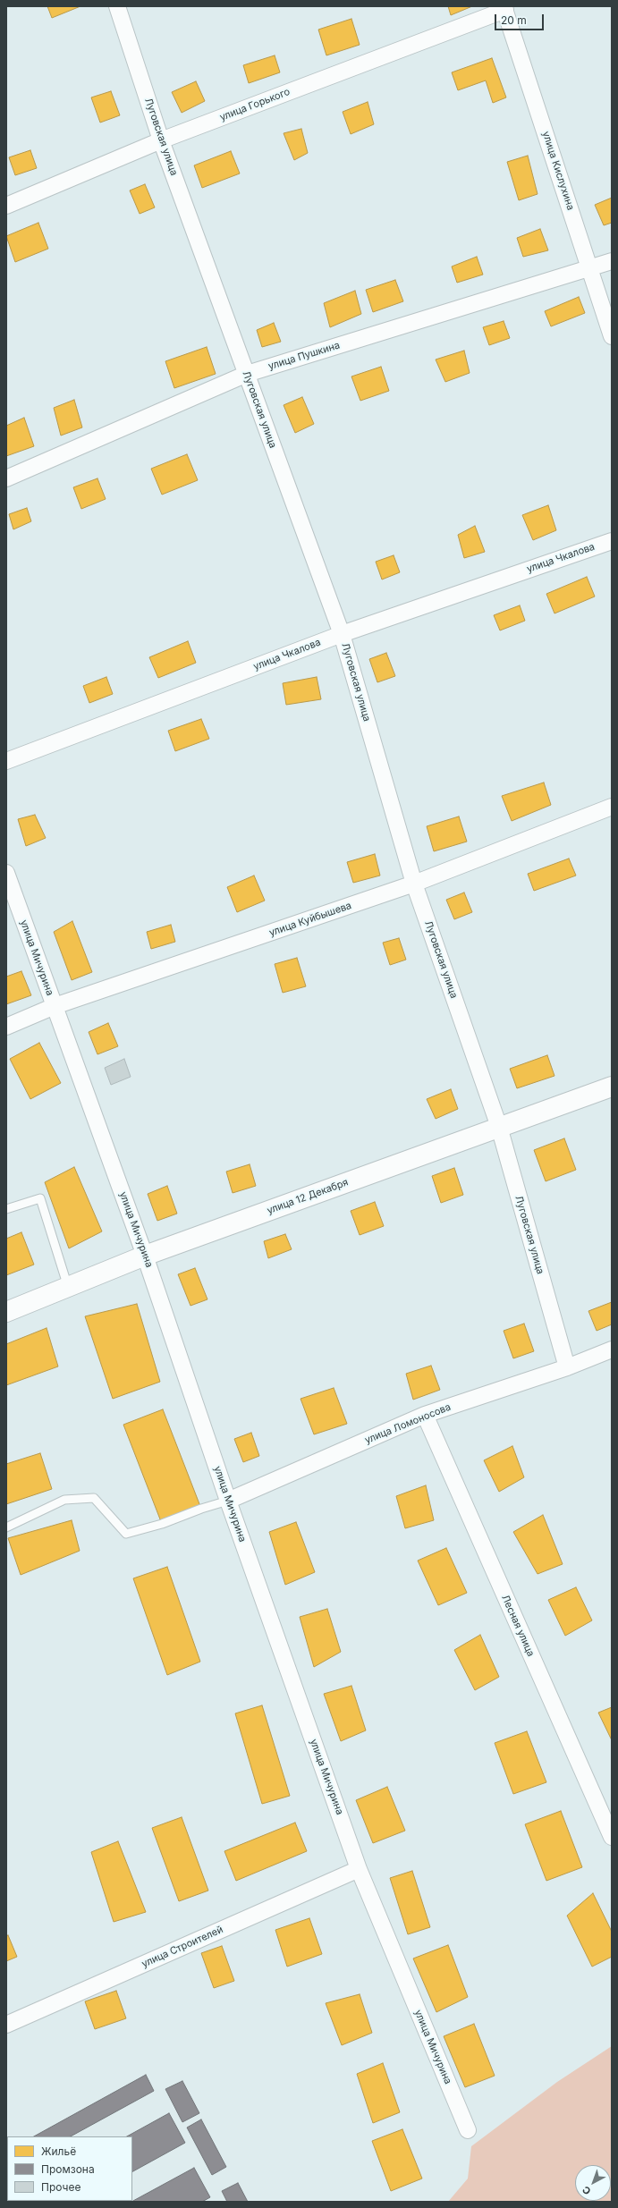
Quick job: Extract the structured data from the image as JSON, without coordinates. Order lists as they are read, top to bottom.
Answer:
{
  "streets": {
    "street": [
      "улица Горького",
      "Луговская улица",
      "улица Кислухина",
      "улица Пушкина",
      "улица Чкалова",
      "улица Куйбышева",
      "улица Мичурина",
      "улица 12 Декабря",
      "улица Ломоносова",
      "Лесная улица",
      "улица Строителей"
    ]
  },
  "crossings": [
    ["улица Горького", "Луговская улица"],
    ["улица Горького", "улица Кислухина"],
    ["Луговская улица", "улица Пушкина"],
    ["Луговская улица", "улица Чкалова"],
    ["Луговская улица", "улица Куйбышева"],
    ["Луговская улица", "улица 12 Декабря"],
    ["Луговская улица", "улица Ломоносова"],
    ["улица Кислухина", "улица Пушкина"],
    ["улица Куйбышева", "улица Мичурина"],
    ["улица Мичурина", "улица 12 Декабря"],
    ["улица Мичурина", "улица Ломоносова"],
    ["улица Мичурина", "улица Строителей"],
    ["улица Ломоносова", "Лесная улица"]
  ],
  "legend": ["Жильё", "Промзона", "Прочее"],
  "scale_bar": "20 m",
  "north": "bottom left"
}
